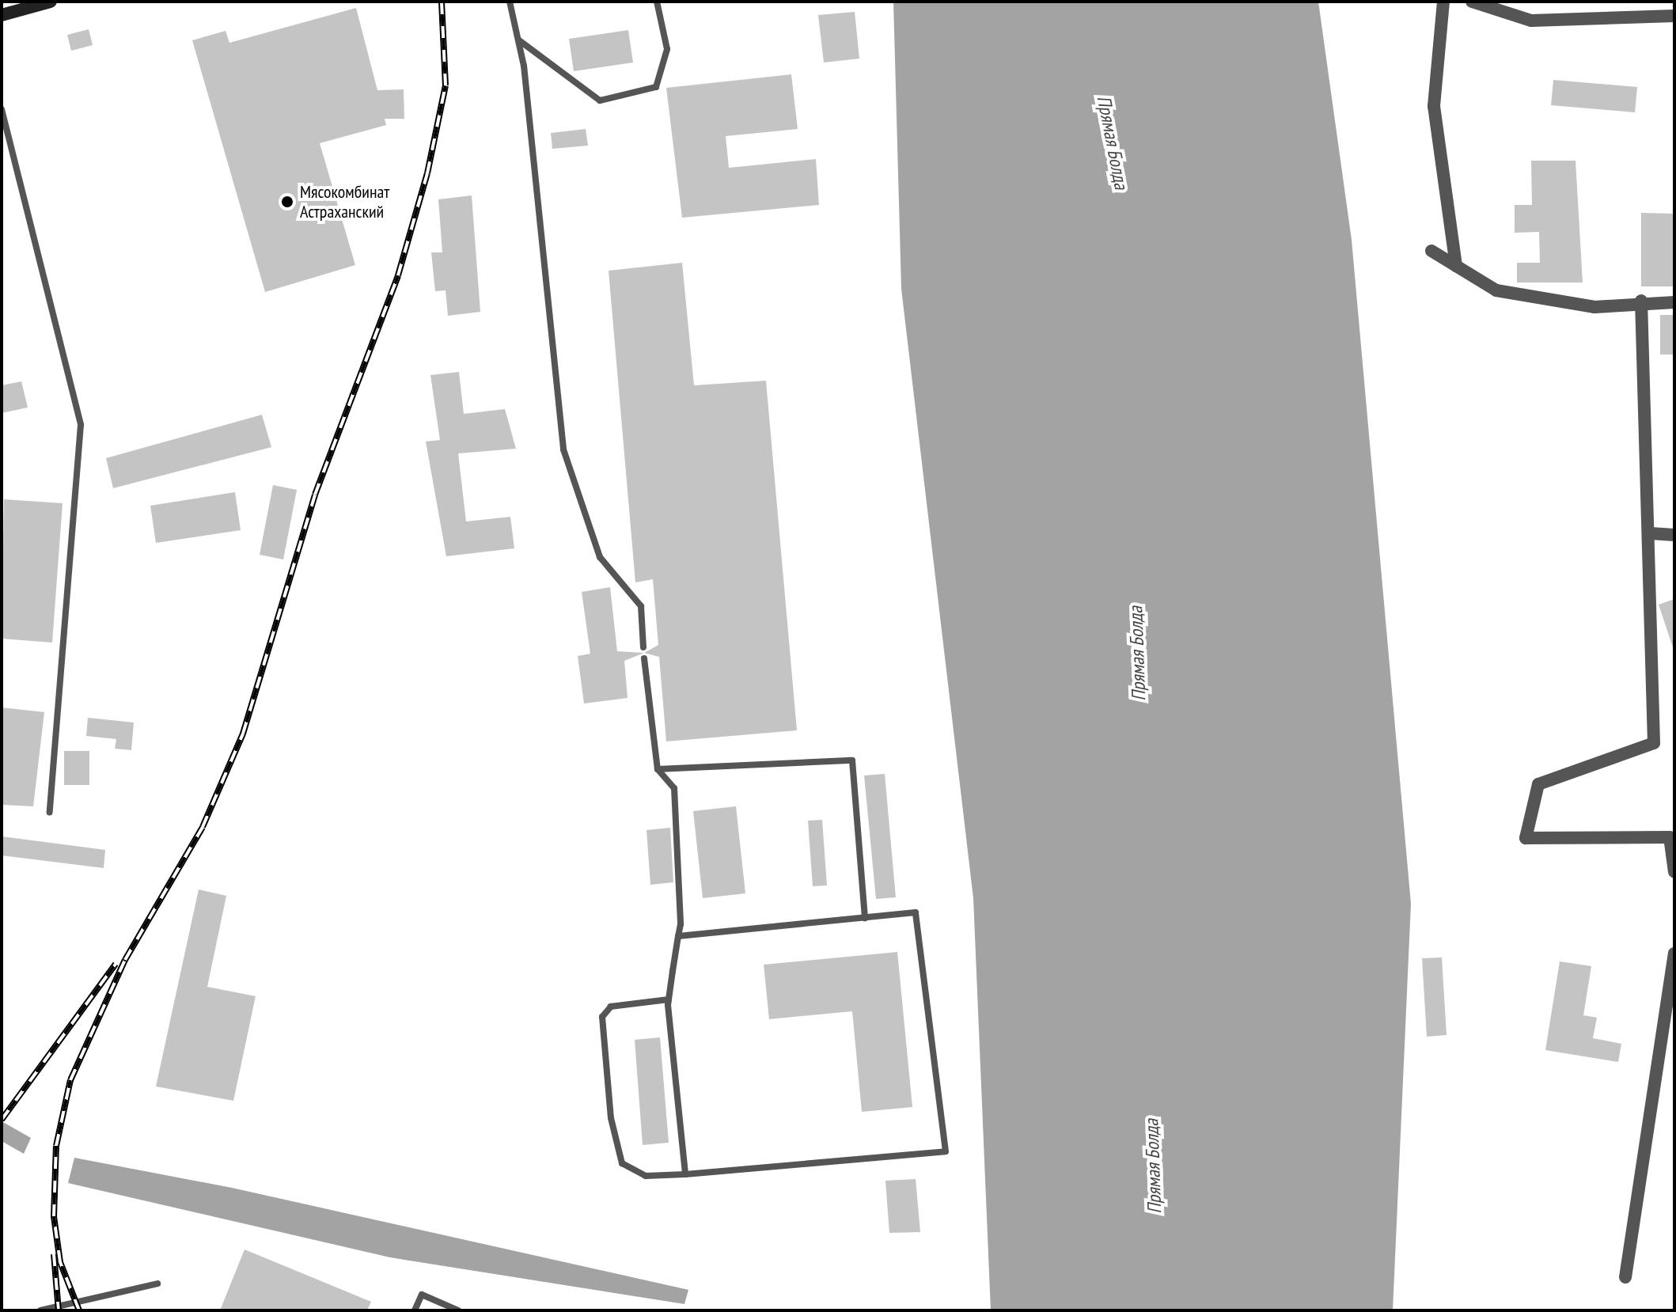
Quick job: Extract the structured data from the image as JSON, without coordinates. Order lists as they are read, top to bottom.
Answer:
{
  "water": ["Прямая Болда"],
  "places": ["Мясокомбинат Астраханский"]
}
